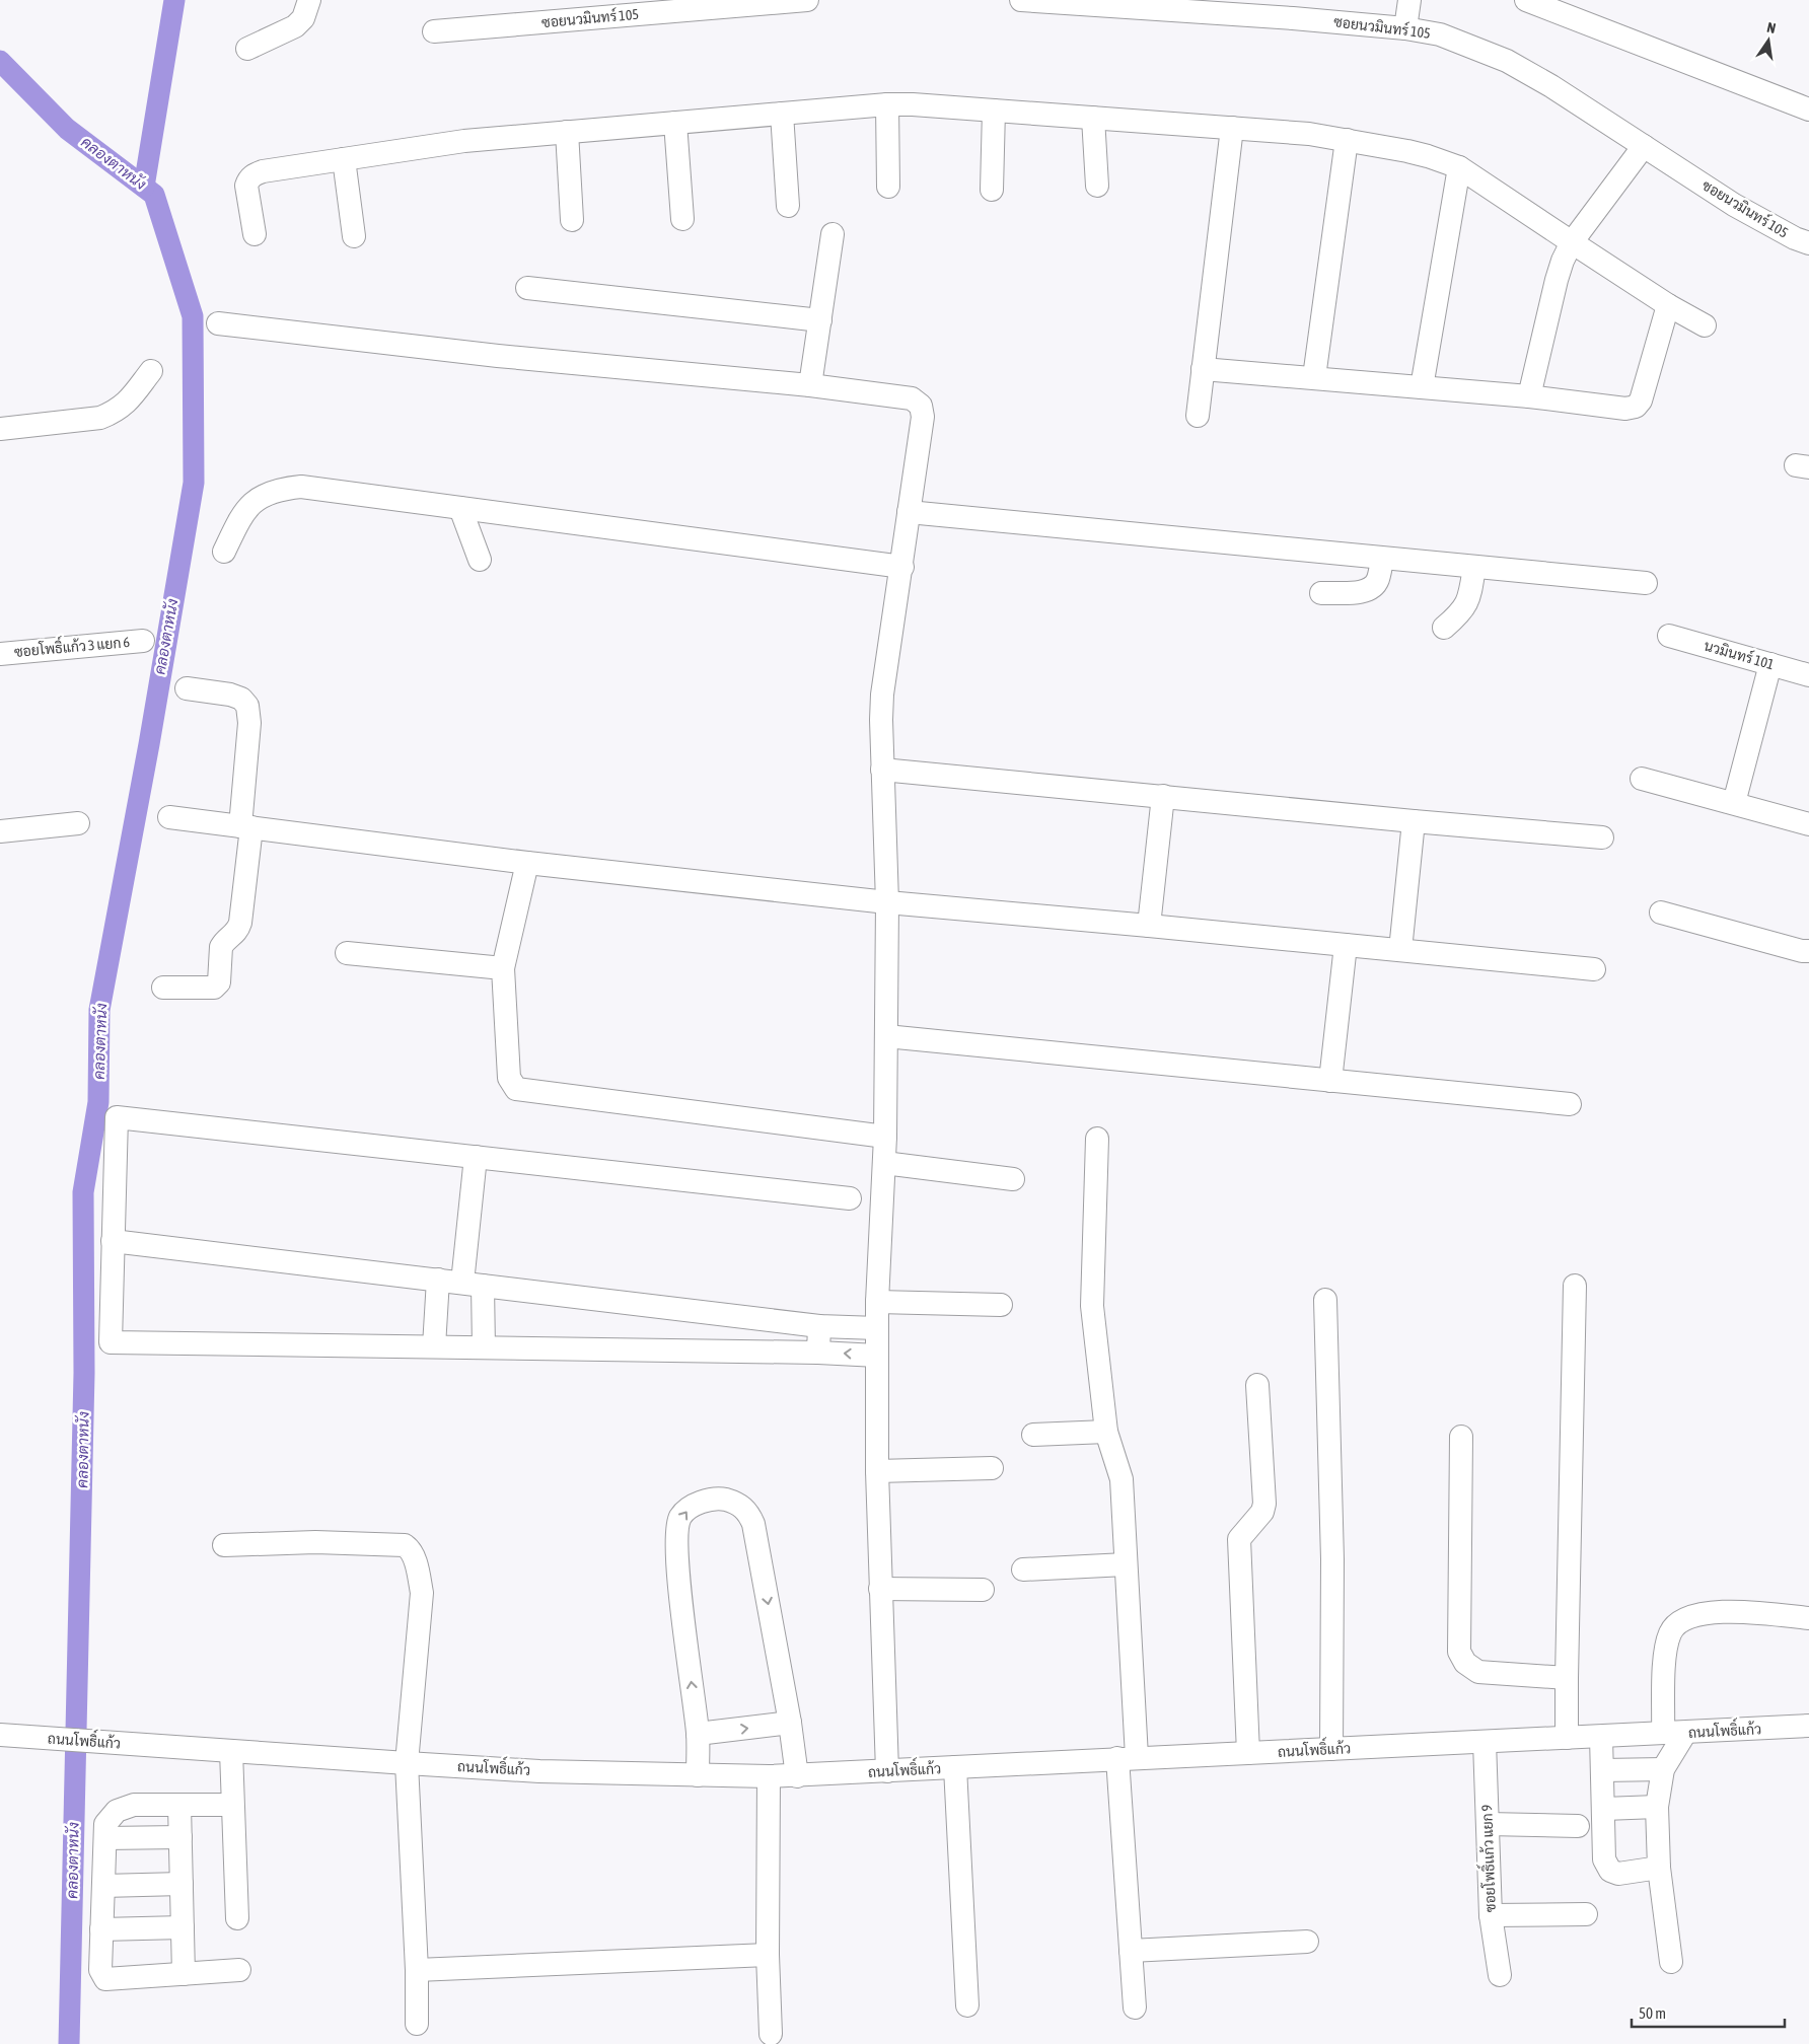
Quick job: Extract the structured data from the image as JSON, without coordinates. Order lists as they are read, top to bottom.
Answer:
{
  "streets": {
    "street": [
      "ซอยนวมินทร์ 105",
      "ซอยโพธิ์แก้ว 3 แยก 6",
      "นวมินทร์ 101",
      "ถนนโพธิ์แก้ว",
      "ซอยโพธิ์เเก้ว แยก 9"
    ]
  },
  "crossings": [
    ["ถนนโพธิ์แก้ว", "ซอยโพธิ์เเก้ว แยก 9"]
  ],
  "water": ["คลองตาหนัง"],
  "scale_bar": "50 m",
  "north": "top"
}
